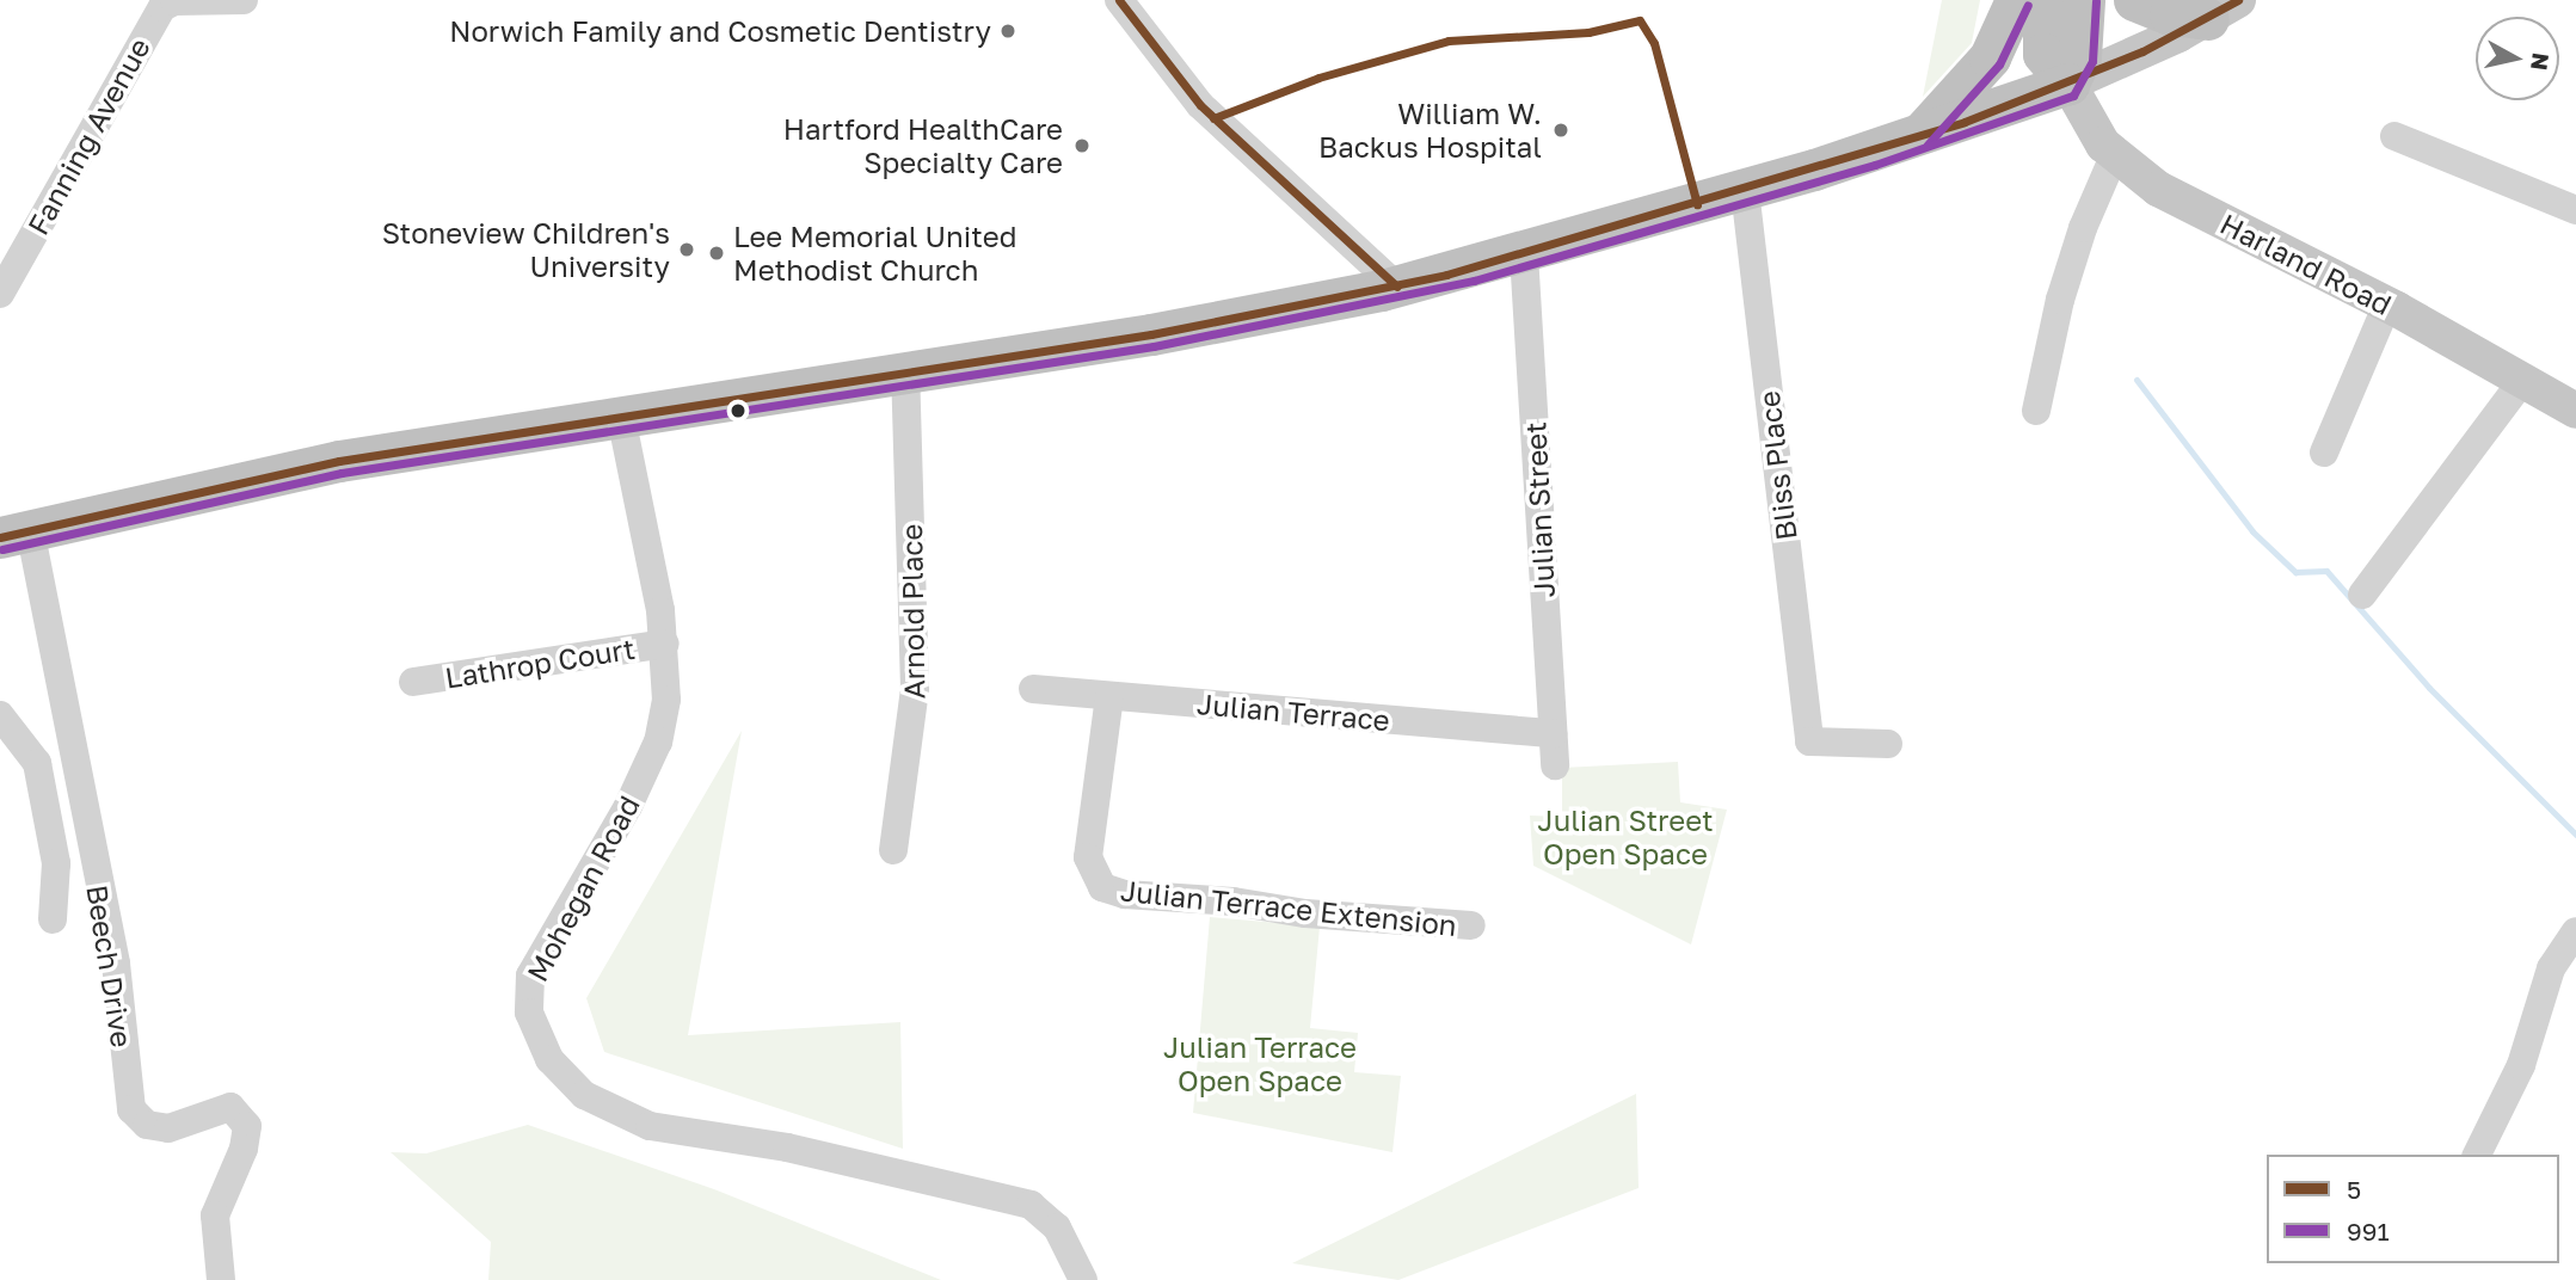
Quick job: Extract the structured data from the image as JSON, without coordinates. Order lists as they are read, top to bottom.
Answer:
{
  "streets": {
    "main road": ["Harland Road"],
    "street": [
      "Fanning Avenue",
      "Bliss Place",
      "Julian Street",
      "Arnold Place",
      "Lathrop Court",
      "Julian Terrace",
      "Mohegan Road",
      "Julian Terrace Extension",
      "Beech Drive"
    ]
  },
  "crossings": [
    ["Julian Street", "Julian Terrace"],
    ["Lathrop Court", "Mohegan Road"],
    ["Julian Terrace", "Julian Terrace Extension"]
  ],
  "parks": ["Julian Street Open Space", "Julian Terrace Open Space"],
  "places": [
    "Norwich Family and Cosmetic Dentistry",
    "William W. Backus Hospital",
    "Hartford HealthCare Specialty Care",
    "Stoneview Children's University",
    "Lee Memorial United Methodist Church"
  ],
  "lines": ["transit line 5", "transit line 991"],
  "legend": ["5", "991"],
  "north": "right"
}
